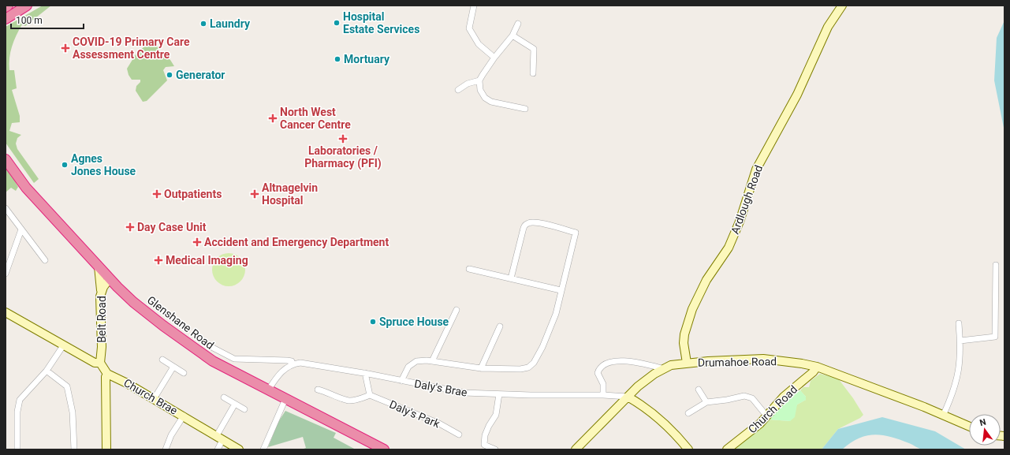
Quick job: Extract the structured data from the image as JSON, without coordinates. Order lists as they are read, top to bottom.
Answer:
{
  "streets": {
    "highway": ["Glenshane Road"],
    "street": [
      "Ardlough Road",
      "Belt Road",
      "Drumahoe Road",
      "Daly's Brae",
      "Church Brae",
      "Church Road",
      "Daly's Park"
    ]
  },
  "crossings": [
    ["Ardlough Road", "Drumahoe Road"],
    ["Belt Road", "Glenshane Road"],
    ["Belt Road", "Church Brae"],
    ["Drumahoe Road", "Daly's Brae"],
    ["Drumahoe Road", "Church Road"]
  ],
  "places": {
    "other": [
      "Hospital Estate Services",
      "Laundry",
      "Mortuary",
      "Generator",
      "Agnes Jones House",
      "Spruce House"
    ],
    "health": [
      "COVID-19 Primary Care Assessment Centre",
      "North West Cancer Centre",
      "Laboratories / Pharmacy (PFI)",
      "Outpatients",
      "Altnagelvin Hospital",
      "Day Case Unit",
      "Accident and Emergency Department",
      "Medical Imaging"
    ]
  },
  "scale_bar": "100 m",
  "north": "top"
}
